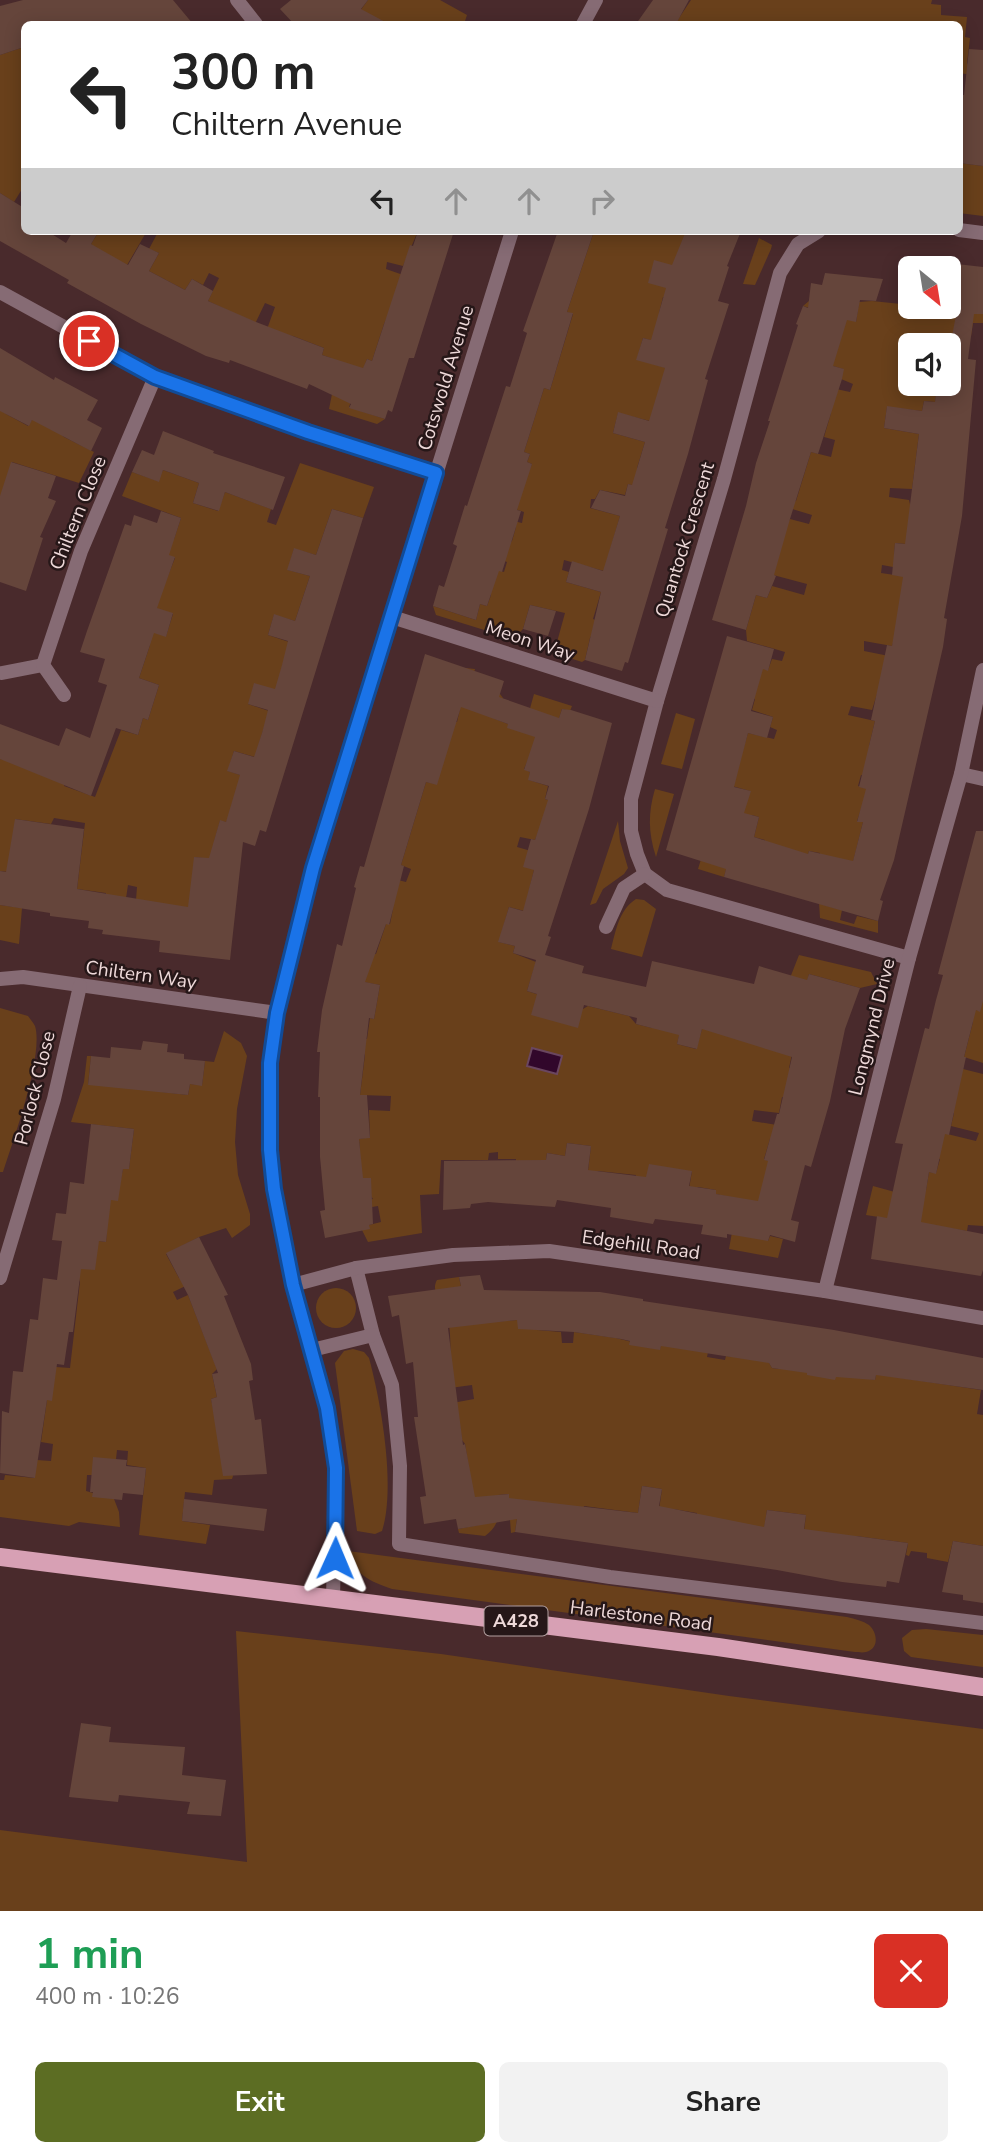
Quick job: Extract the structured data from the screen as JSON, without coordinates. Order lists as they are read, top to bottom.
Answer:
{
  "streets": {
    "main road": ["Harlestone Road", "A428"],
    "street": [
      "Cotswold Avenue",
      "Chiltern Close",
      "Quantock Crescent",
      "Meon Way",
      "Chiltern Way",
      "Longmynd Drive",
      "Porlock Close",
      "Edgehill Road"
    ]
  },
  "crossings": [
    ["Cotswold Avenue", "Meon Way"],
    ["Cotswold Avenue", "Chiltern Way"],
    ["Cotswold Avenue", "Edgehill Road"],
    ["Cotswold Avenue", "Harlestone Road"],
    ["Quantock Crescent", "Meon Way"],
    ["Chiltern Way", "Porlock Close"],
    ["Longmynd Drive", "Edgehill Road"]
  ],
  "north": "bottom right",
  "page": {
    "turn": ["300 m", "Chiltern Avenue"],
    "heading": ["1 min", "400 m · 10:26"],
    "buttons": ["Exit", "Share"]
  }
}
